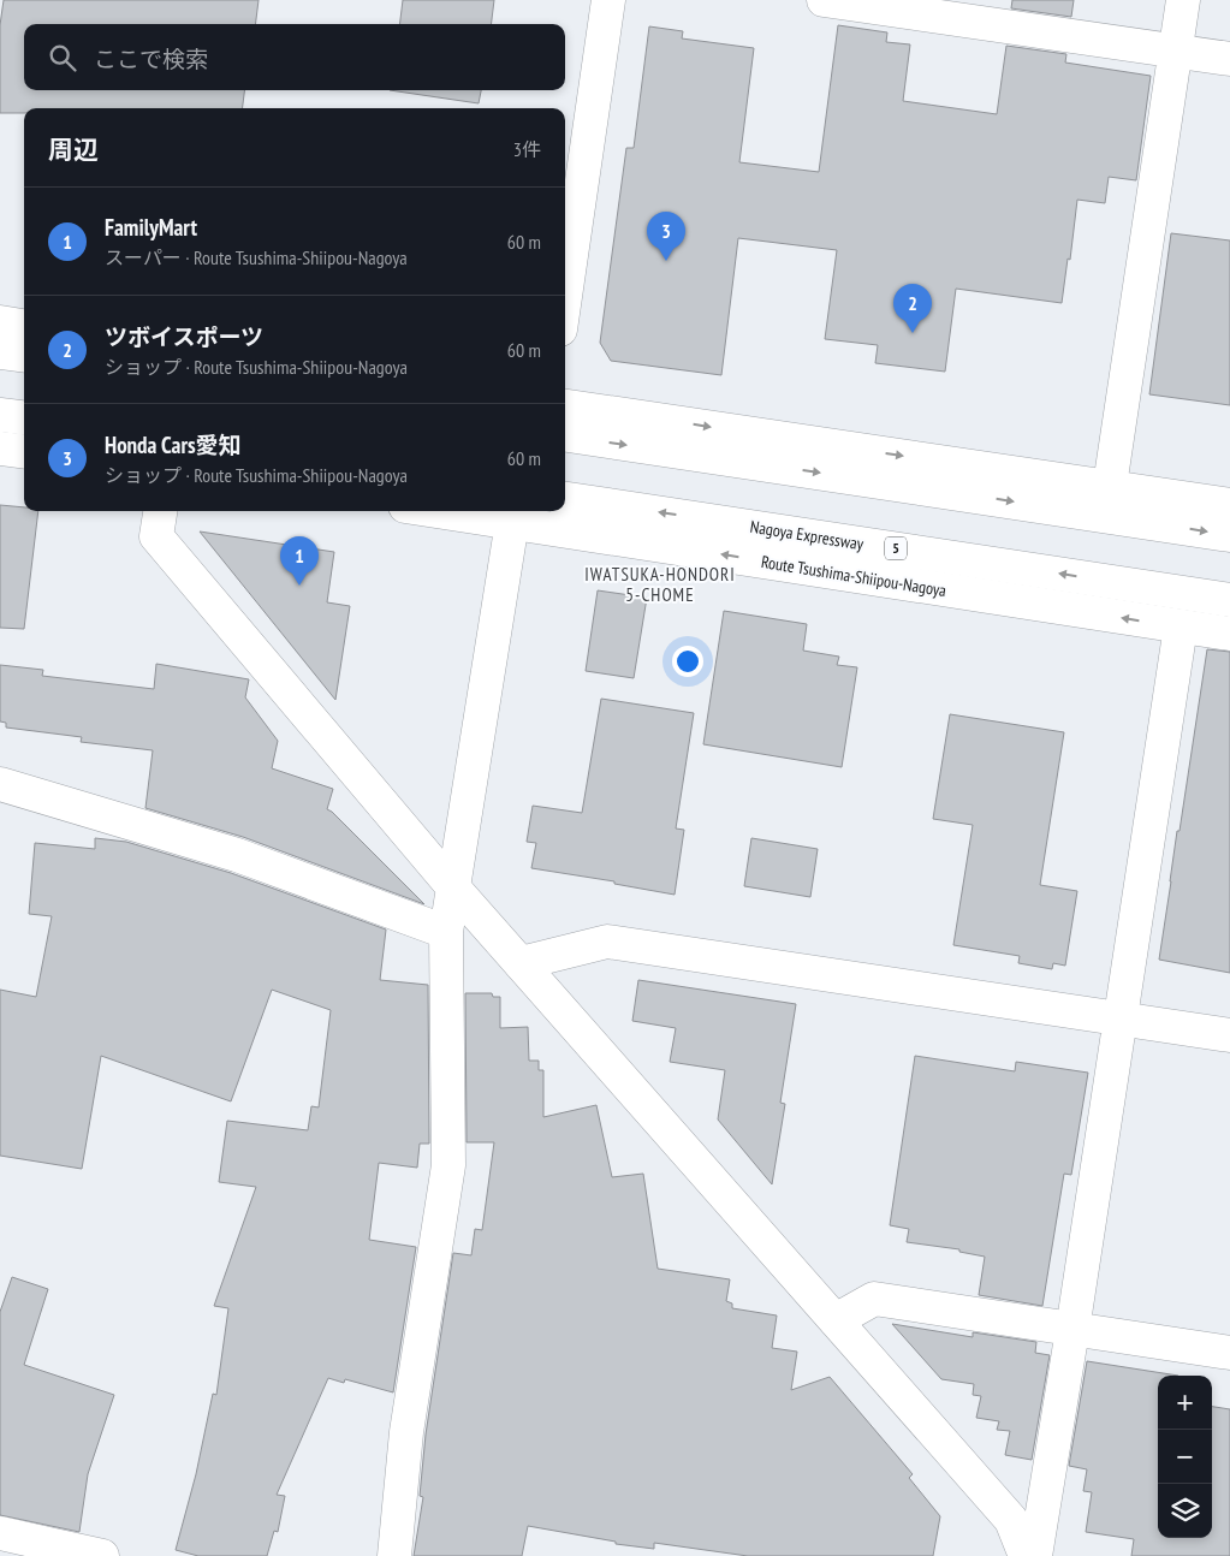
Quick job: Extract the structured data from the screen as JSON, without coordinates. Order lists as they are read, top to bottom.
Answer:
{
  "streets": {
    "main road": ["Nagoya Expressway", "5", "Route Tsushima-Shiipou-Nagoya"]
  },
  "districts": ["IWATSUKA-HONDORI 5-CHOME"],
  "page": {
    "search": "ここで検索",
    "heading": ["周辺", "3件"],
    "list": [
      {
        "mark": "1",
        "name": "FamilyMart",
        "note": "スーパー · Route Tsushima-Shiipou-Nagoya",
        "value": "60 m"
      },
      {
        "mark": "2",
        "name": "ツボイスポーツ",
        "note": "ショップ · Route Tsushima-Shiipou-Nagoya",
        "value": "60 m"
      },
      {
        "mark": "3",
        "name": "Honda Cars愛知",
        "note": "ショップ · Route Tsushima-Shiipou-Nagoya",
        "value": "60 m"
      }
    ],
    "pins": ["3", "2", "1"],
    "map_buttons": ["+", "−"]
  }
}
